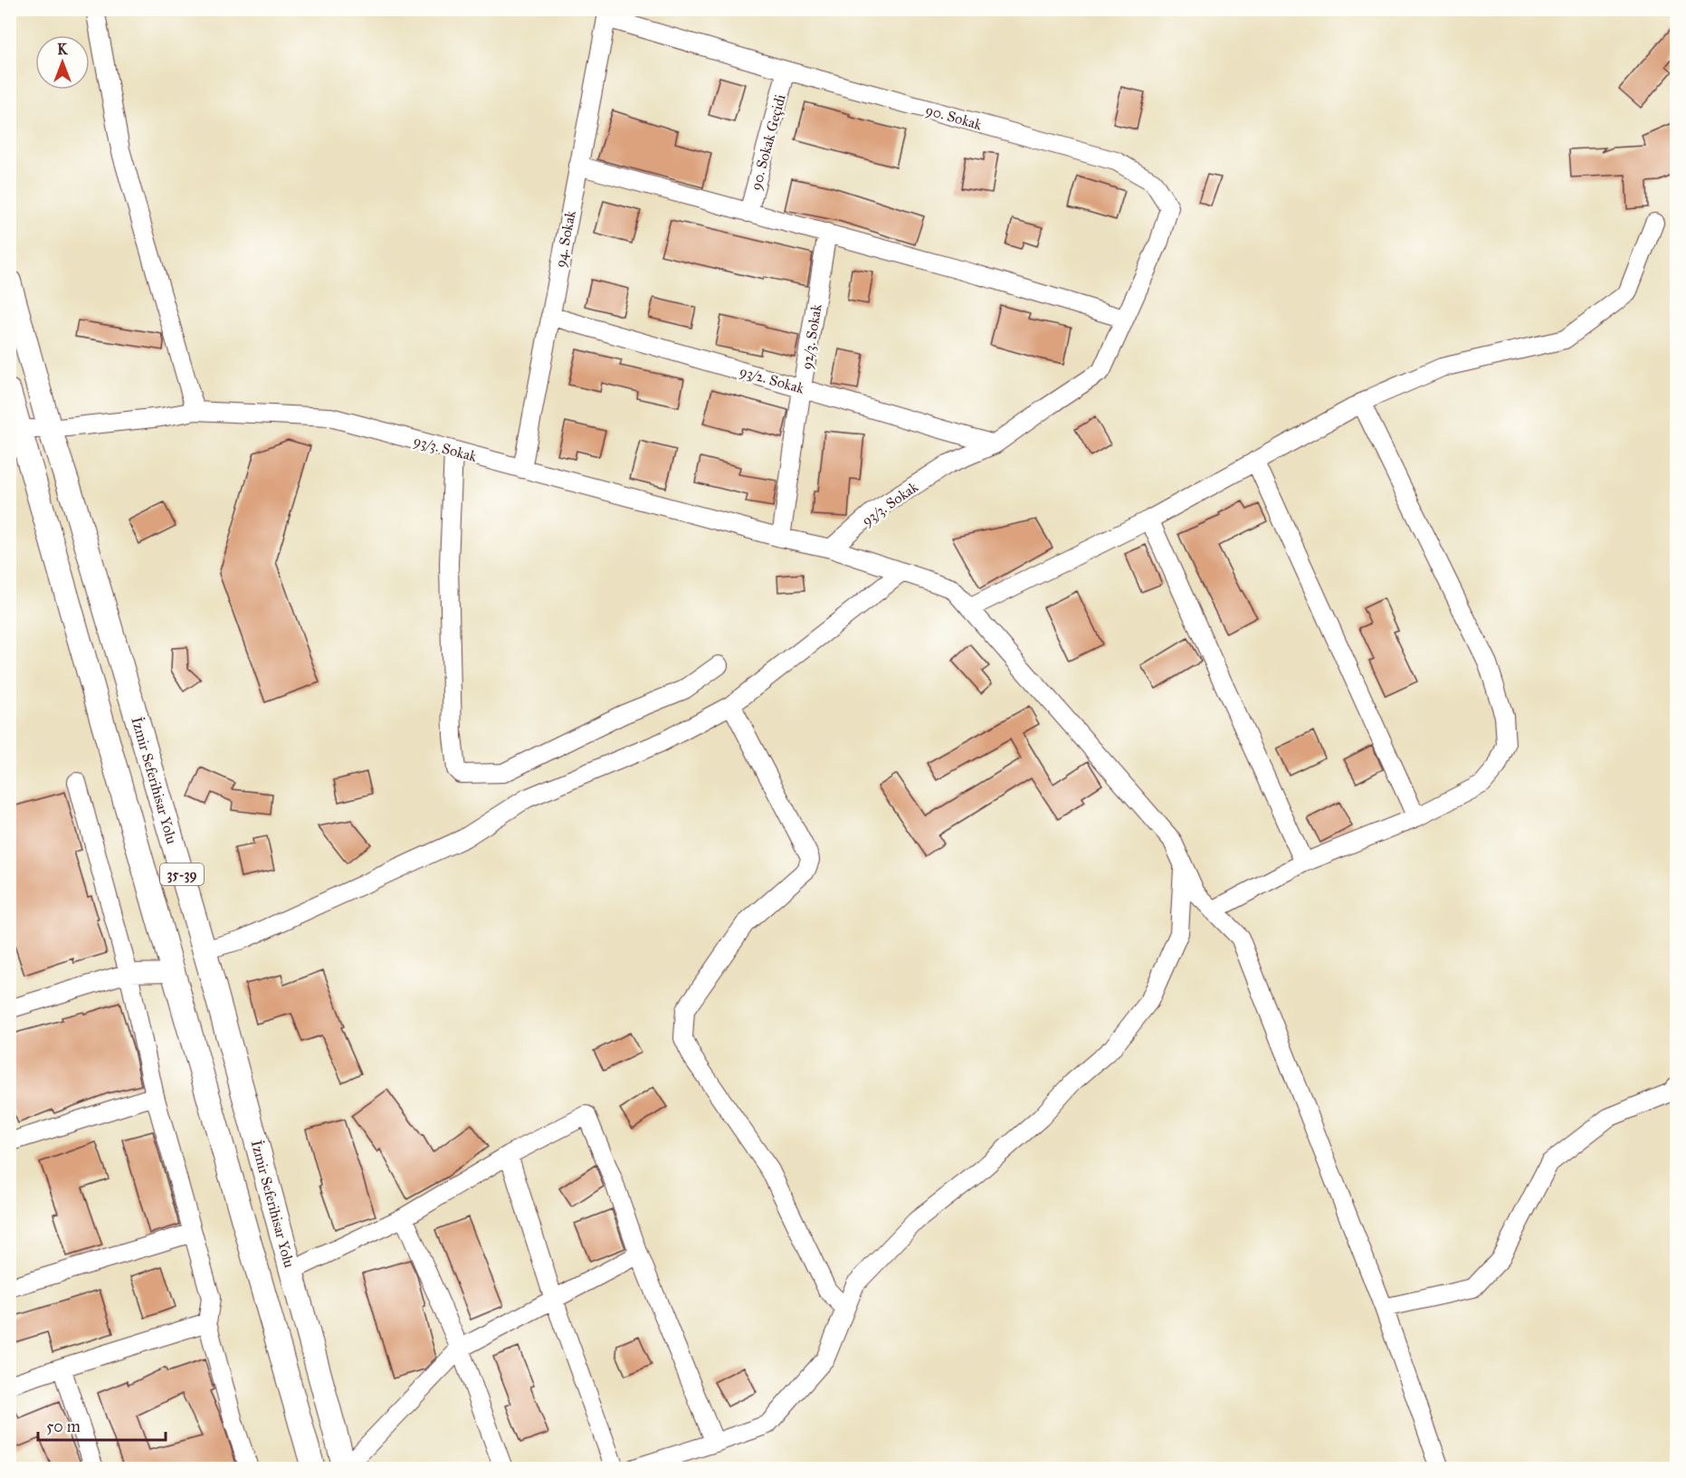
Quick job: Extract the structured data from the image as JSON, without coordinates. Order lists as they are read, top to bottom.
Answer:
{
  "streets": {
    "main road": ["İzmir Seferihisar Yolu", "35-39"],
    "street": [
      "90. Sokak",
      "90. Sokak Geçidi",
      "94. Sokak",
      "92/3. Sokak",
      "93/2. Sokak",
      "93/3. Sokak"
    ]
  },
  "crossings": [
    ["90. Sokak", "90. Sokak Geçidi"],
    ["90. Sokak", "94. Sokak"],
    ["90. Sokak", "93/3. Sokak"],
    ["94. Sokak", "93/2. Sokak"],
    ["94. Sokak", "93/3. Sokak"],
    ["92/3. Sokak", "93/2. Sokak"],
    ["92/3. Sokak", "93/3. Sokak"],
    ["93/2. Sokak", "93/3. Sokak"],
    ["93/3. Sokak", "İzmir Seferihisar Yolu"],
    ["93/3. Sokak", "35-39"]
  ],
  "scale_bar": "50 m",
  "north": "top"
}
